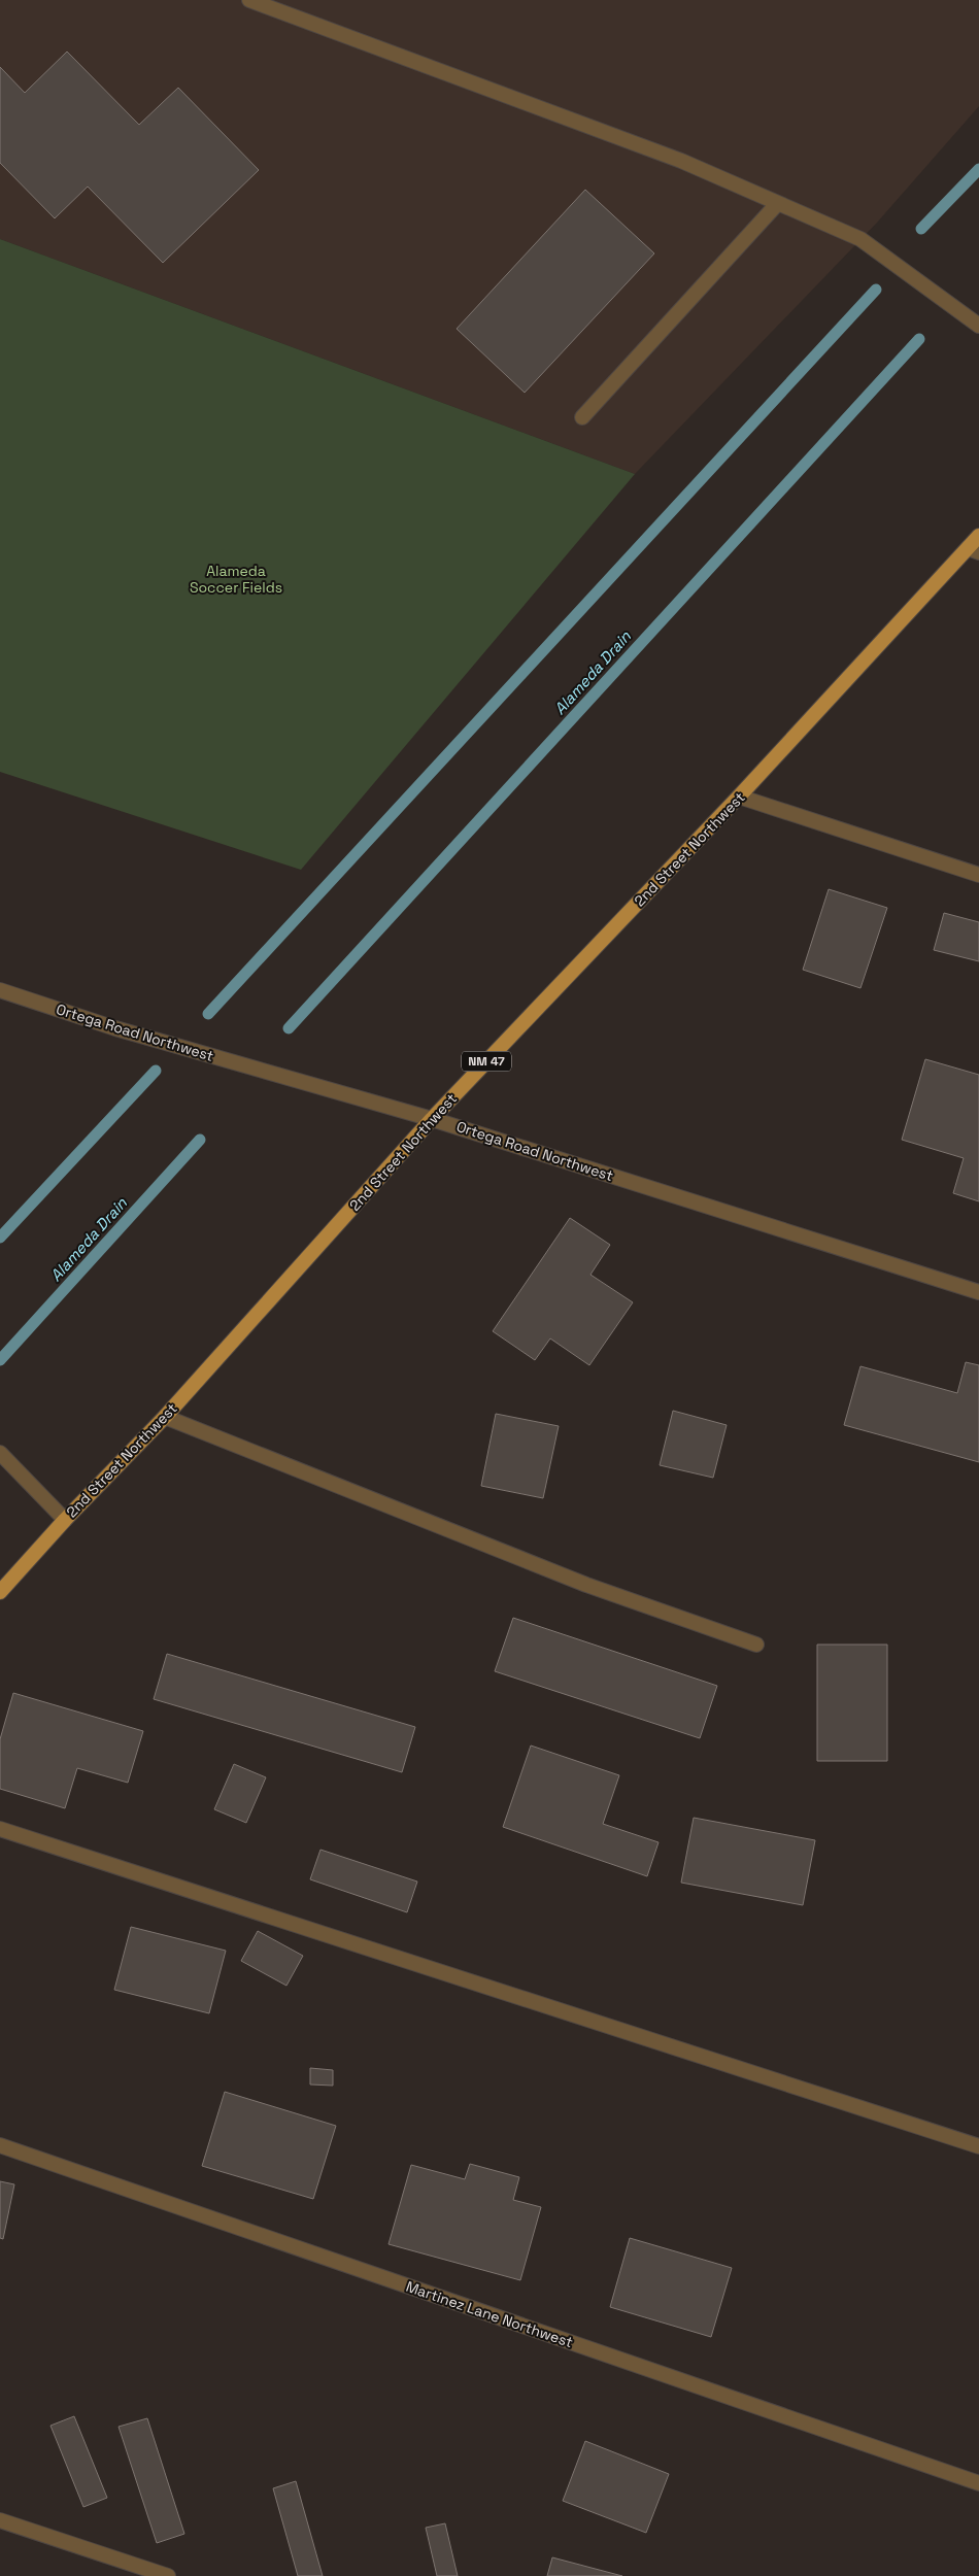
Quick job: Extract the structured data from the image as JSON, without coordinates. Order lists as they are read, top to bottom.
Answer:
{
  "streets": {
    "main road": ["2nd Street Northwest", "NM 47"],
    "street": ["Ortega Road Northwest", "Martinez Lane Northwest"]
  },
  "crossings": [
    ["2nd Street Northwest", "Ortega Road Northwest"]
  ],
  "water": ["Alameda Drain"],
  "parks": ["Alameda Soccer Fields"]
}
